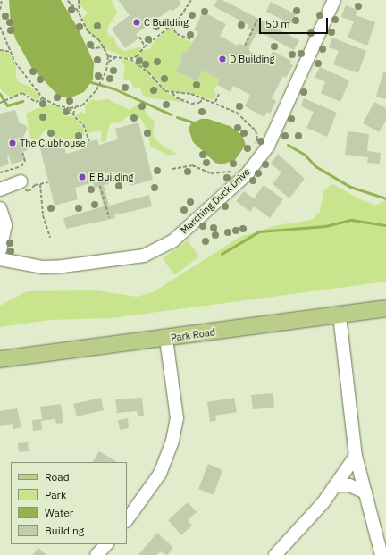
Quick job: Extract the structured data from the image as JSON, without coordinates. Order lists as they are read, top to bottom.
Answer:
{
  "streets": {
    "main road": ["Park Road"],
    "street": ["Marching Duck Drive"]
  },
  "places": [
    "C Building",
    "D Building",
    "The Clubhouse",
    "E Building"
  ],
  "legend": [
    "Road",
    "Park",
    "Water",
    "Building"
  ],
  "scale_bar": "50 m"
}
